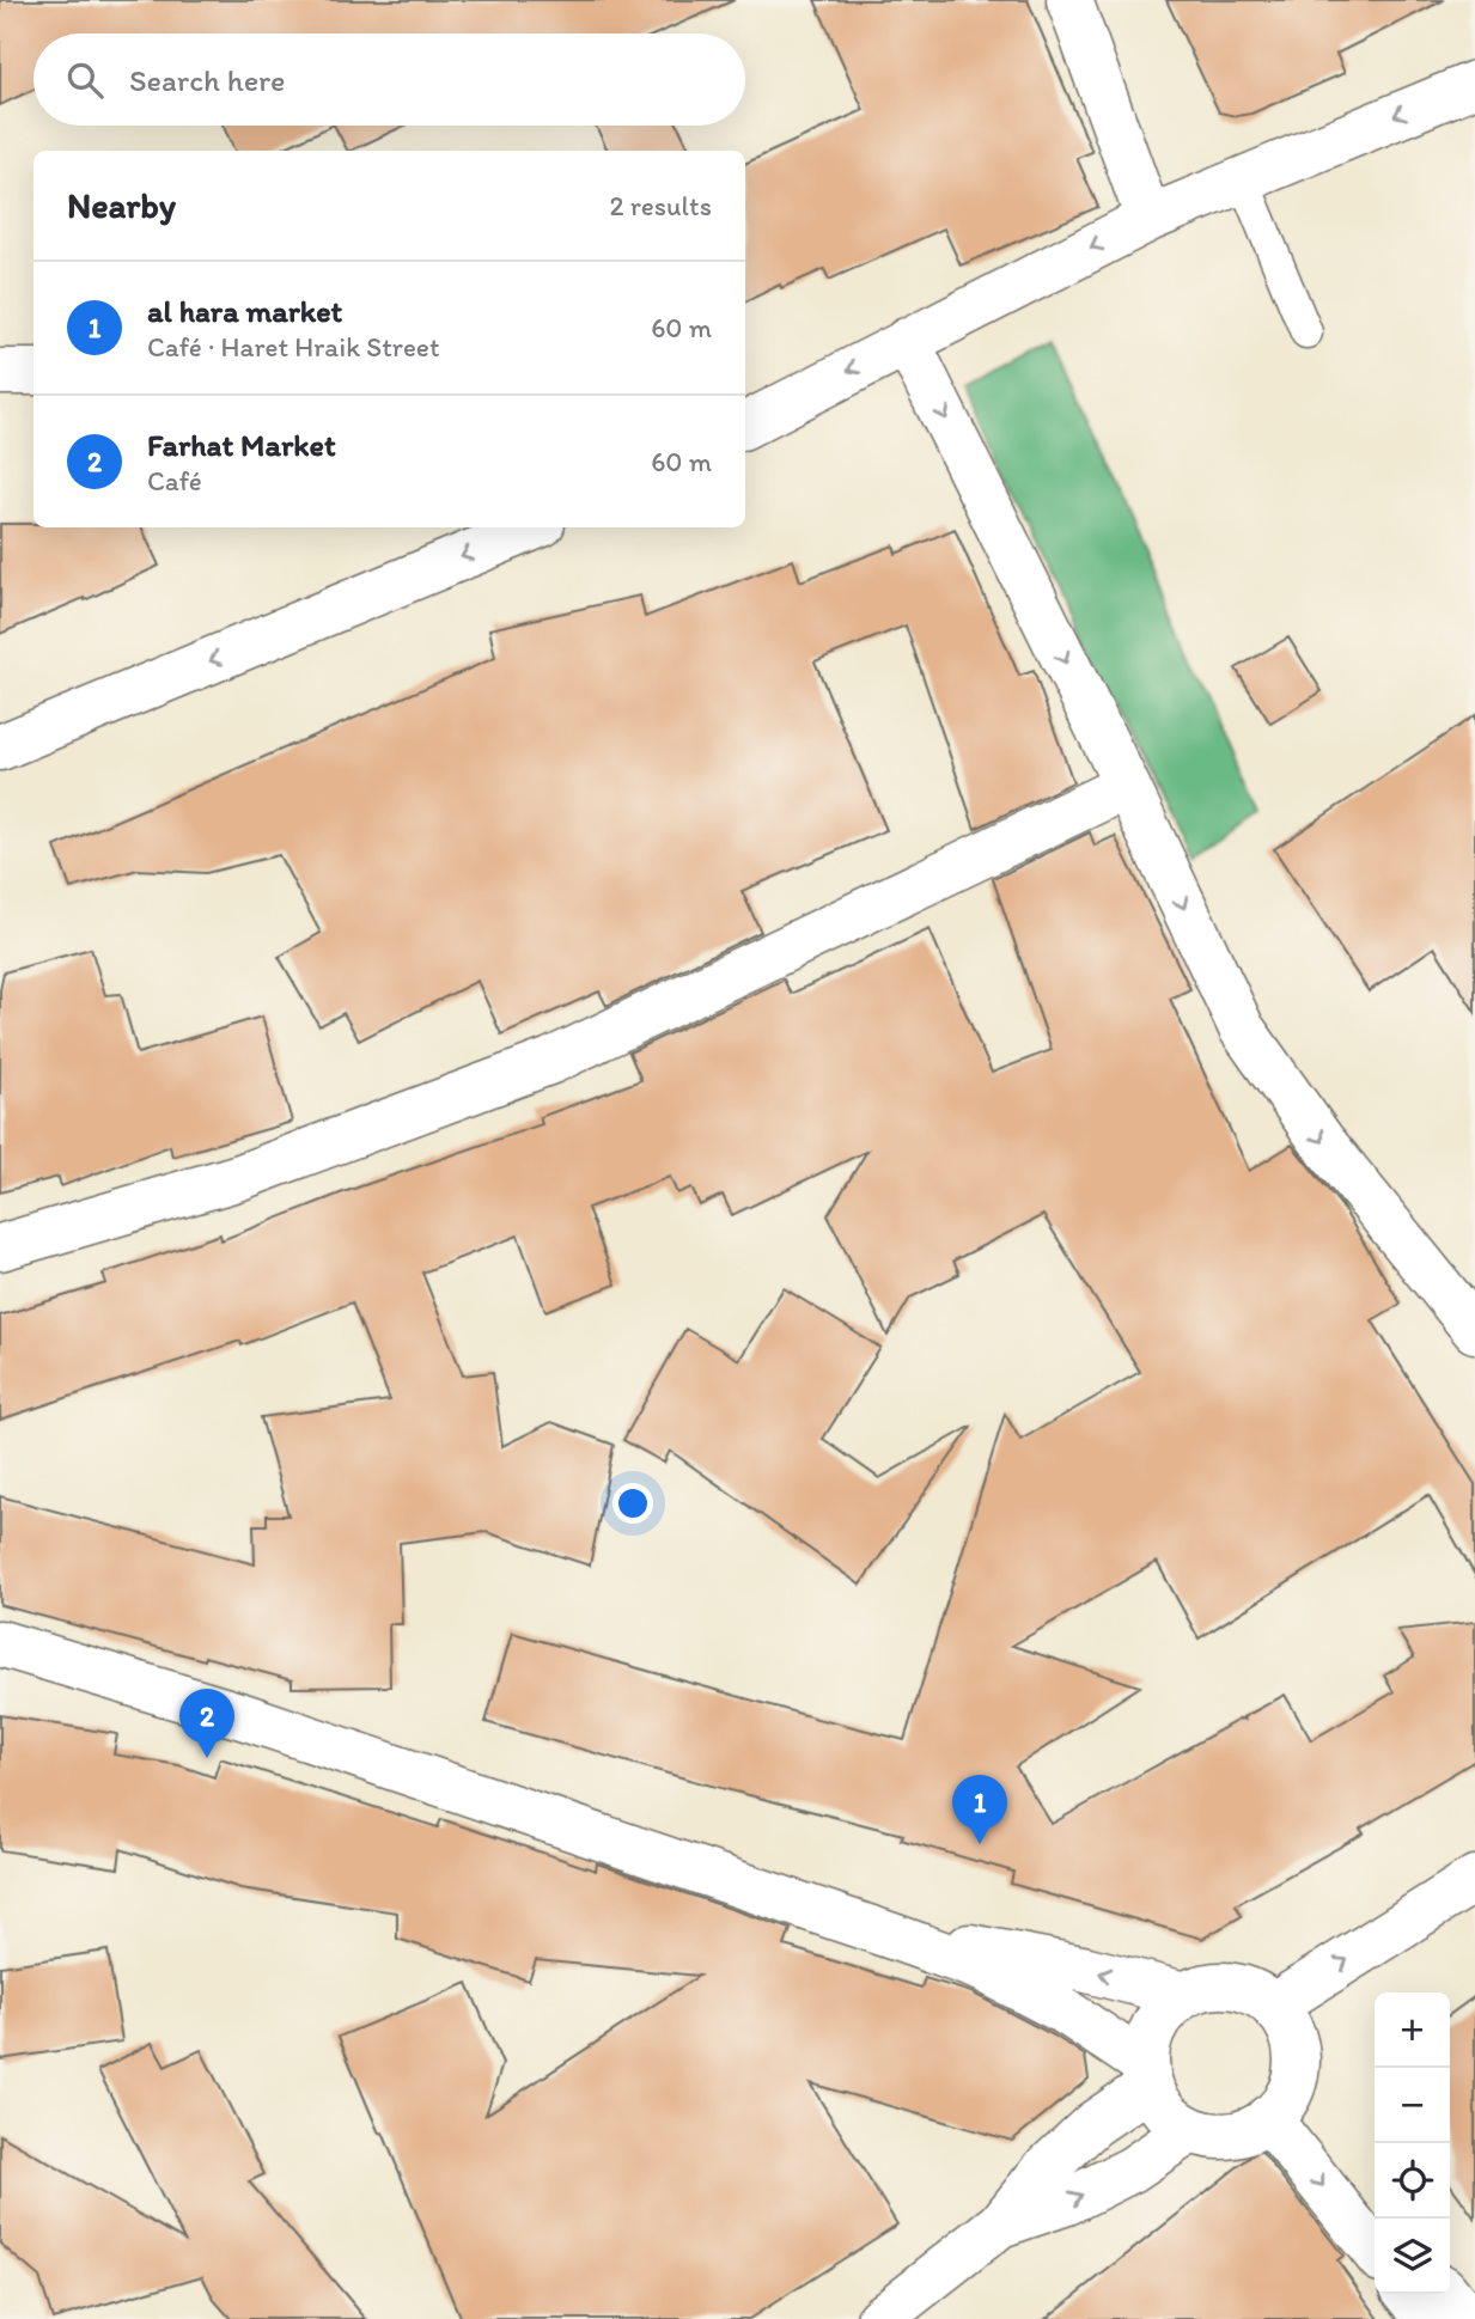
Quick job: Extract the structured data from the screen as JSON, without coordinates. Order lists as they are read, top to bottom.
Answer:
{
  "page": {
    "search": "Search here",
    "heading": ["Nearby", "2 results"],
    "list": [
      {
        "mark": "1",
        "name": "al hara market",
        "note": "Café · Haret Hraik Street",
        "value": "60 m"
      },
      {
        "mark": "2",
        "name": "Farhat Market",
        "note": "Café",
        "value": "60 m"
      }
    ],
    "pins": ["2", "1"],
    "map_buttons": ["+", "−"]
  }
}
